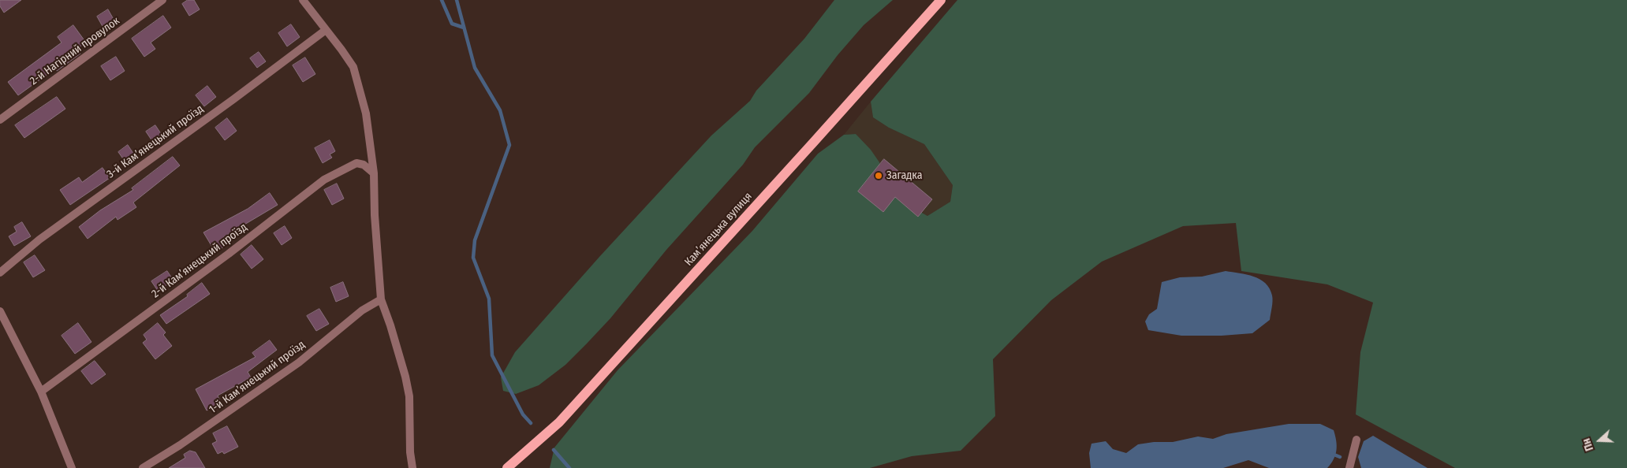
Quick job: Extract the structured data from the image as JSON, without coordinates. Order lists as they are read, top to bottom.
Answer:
{
  "streets": {
    "main road": ["Камʼянецька вулиця"],
    "street": [
      "2-й Нагірний провулок",
      "3-й Камʼянецький проїзд",
      "2-й Камʼянецький проїзд",
      "1-й Камʼянецький проїзд"
    ]
  },
  "places": ["Загадка"],
  "north": "left"
}
